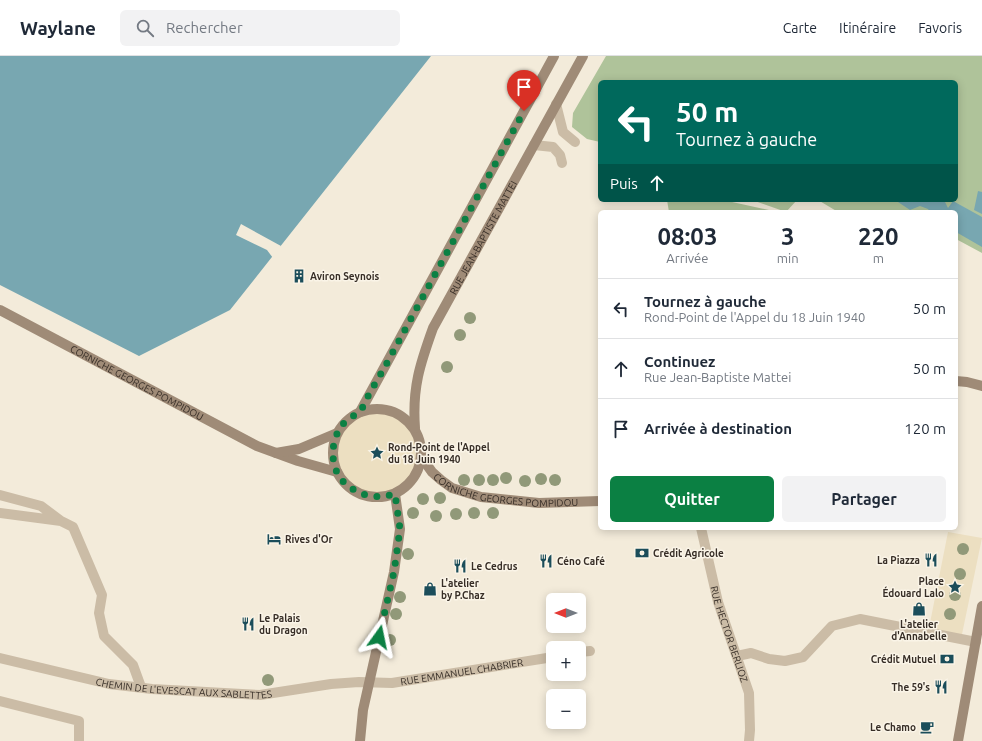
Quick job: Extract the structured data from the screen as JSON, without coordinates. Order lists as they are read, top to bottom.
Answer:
{
  "streets": {
    "main road": ["RUE JEAN-BAPTISTE MATTEI", "CORNICHE GEORGES POMPIDOU"],
    "street": ["RUE HECTOR BERLIOZ", "RUE EMMANUEL CHABRIER", "CHEMIN DE L'EVESCAT AUX SABLETTES"]
  },
  "crossings": [
    ["RUE JEAN-BAPTISTE MATTEI", "CORNICHE GEORGES POMPIDOU"],
    ["RUE EMMANUEL CHABRIER", "CHEMIN DE L'EVESCAT AUX SABLETTES"]
  ],
  "places": {
    "building": ["Aviron Seynois"],
    "place": ["Rond-Point de l'Appel du 18 Juin 1940", "Place Édouard Lalo"],
    "hotel": ["Rives d'Or"],
    "bank": ["Crédit Agricole", "Crédit Mutuel"],
    "restaurant": [
      "La Piazza",
      "Céno Café",
      "Le Cedrus",
      "Le Palais du Dragon",
      "The 59's"
    ],
    "shop": ["L'atelier by P.Chaz", "L'atelier d'Annabelle"],
    "cafe": ["Le Chamo"]
  },
  "north": "left",
  "page": {
    "header": "Waylane",
    "search": "Rechercher",
    "nav": ["Carte", "Itinéraire", "Favoris"],
    "turn": ["50 m", "Tournez à gauche"],
    "then": "Puis",
    "eta": [
      "08:03",
      "Arrivée",
      "3",
      "min",
      "220",
      "m"
    ],
    "list": [
      {
        "name": "Tournez à gauche",
        "note": "Rond-Point de l'Appel du 18 Juin 1940",
        "value": "50 m"
      },
      {
        "name": "Continuez",
        "note": "Rue Jean-Baptiste Mattei",
        "value": "50 m"
      },
      {
        "name": "Arrivée à destination",
        "value": "120 m"
      }
    ],
    "buttons": ["Quitter", "Partager"],
    "map_buttons": ["+", "−"]
  }
}
